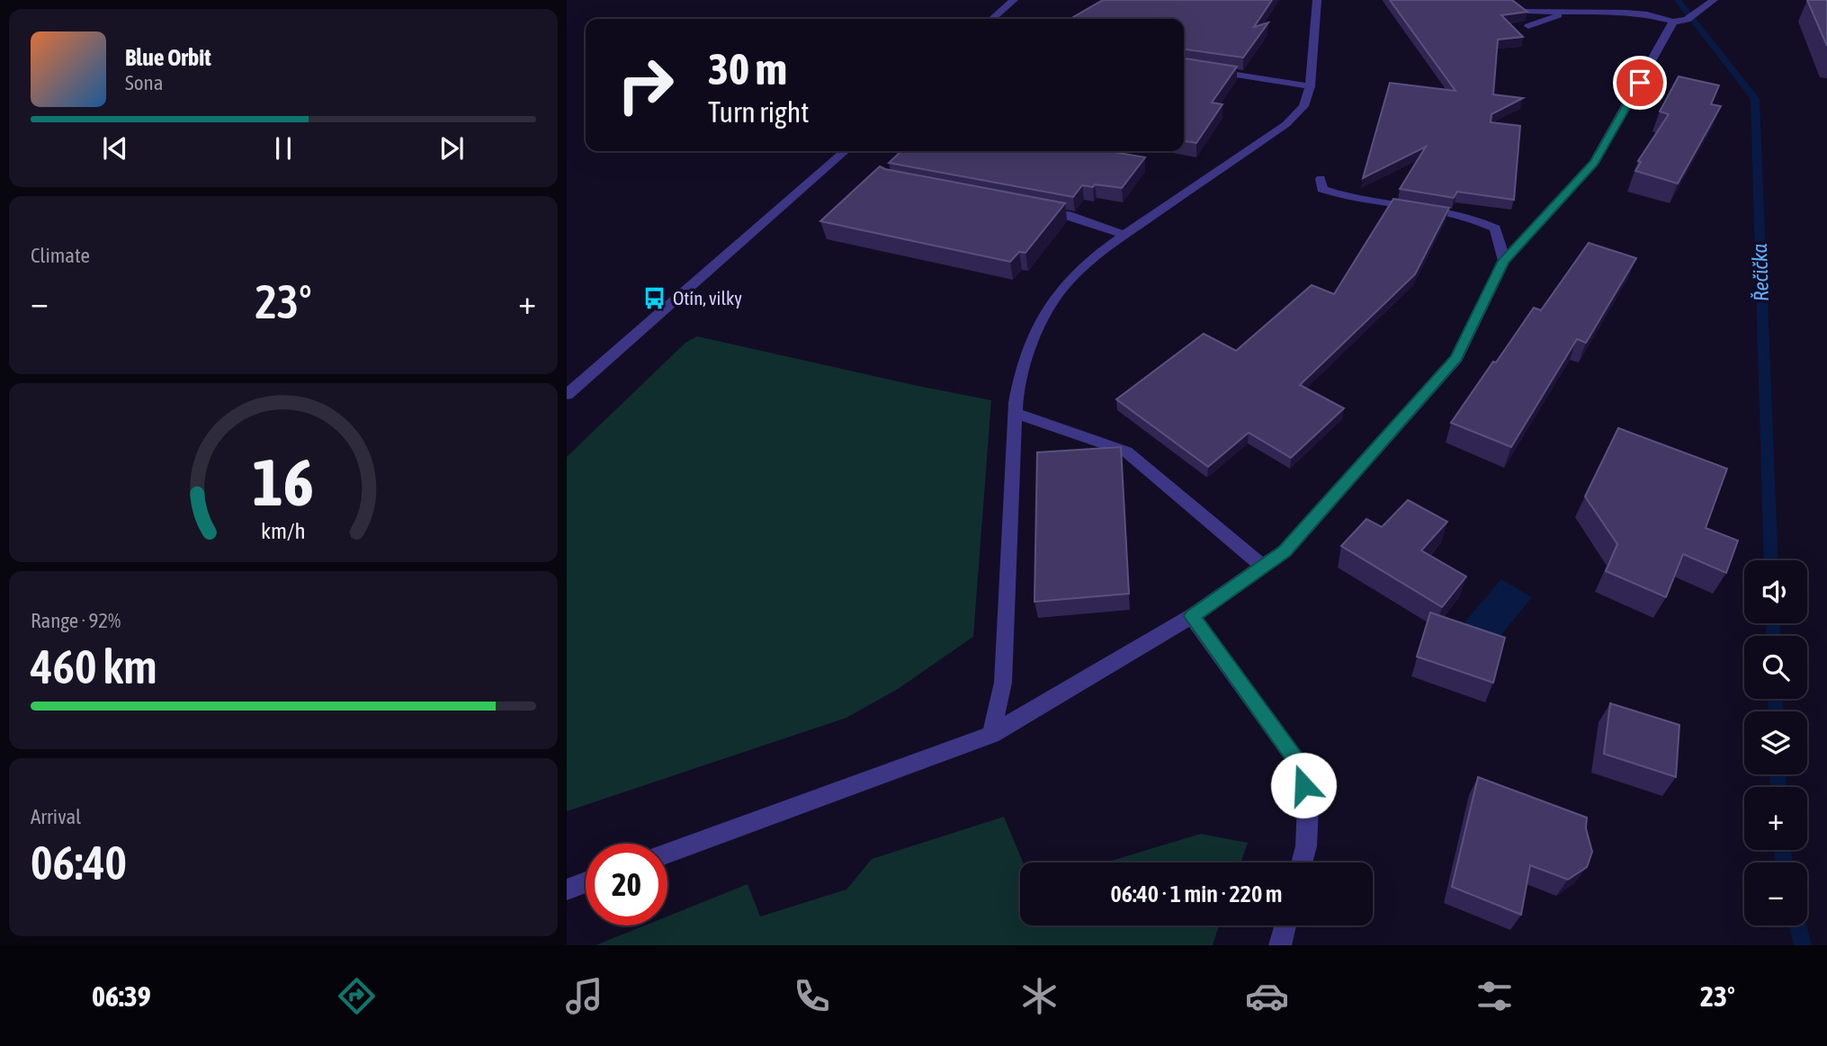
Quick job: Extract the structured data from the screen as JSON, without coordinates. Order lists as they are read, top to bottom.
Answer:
{
  "water": ["Řečička"],
  "places": {
    "bus stop": ["Otín, vilky"]
  },
  "page": {
    "turn": ["30 m", "Turn right"],
    "song": ["Blue Orbit", "Sona"],
    "tile": [
      "Climate",
      ["Range · 92%", "460 km"],
      ["Arrival", "06:40"]
    ],
    "heat": ["−", "23°", "+"],
    "map_buttons": ["+", "−"],
    "limit": "20",
    "trip": "06:40 · 1 min · 220 m",
    "tabs": ["06:39", "23°"],
    "gauge": ["16", "km/h"]
  }
}
